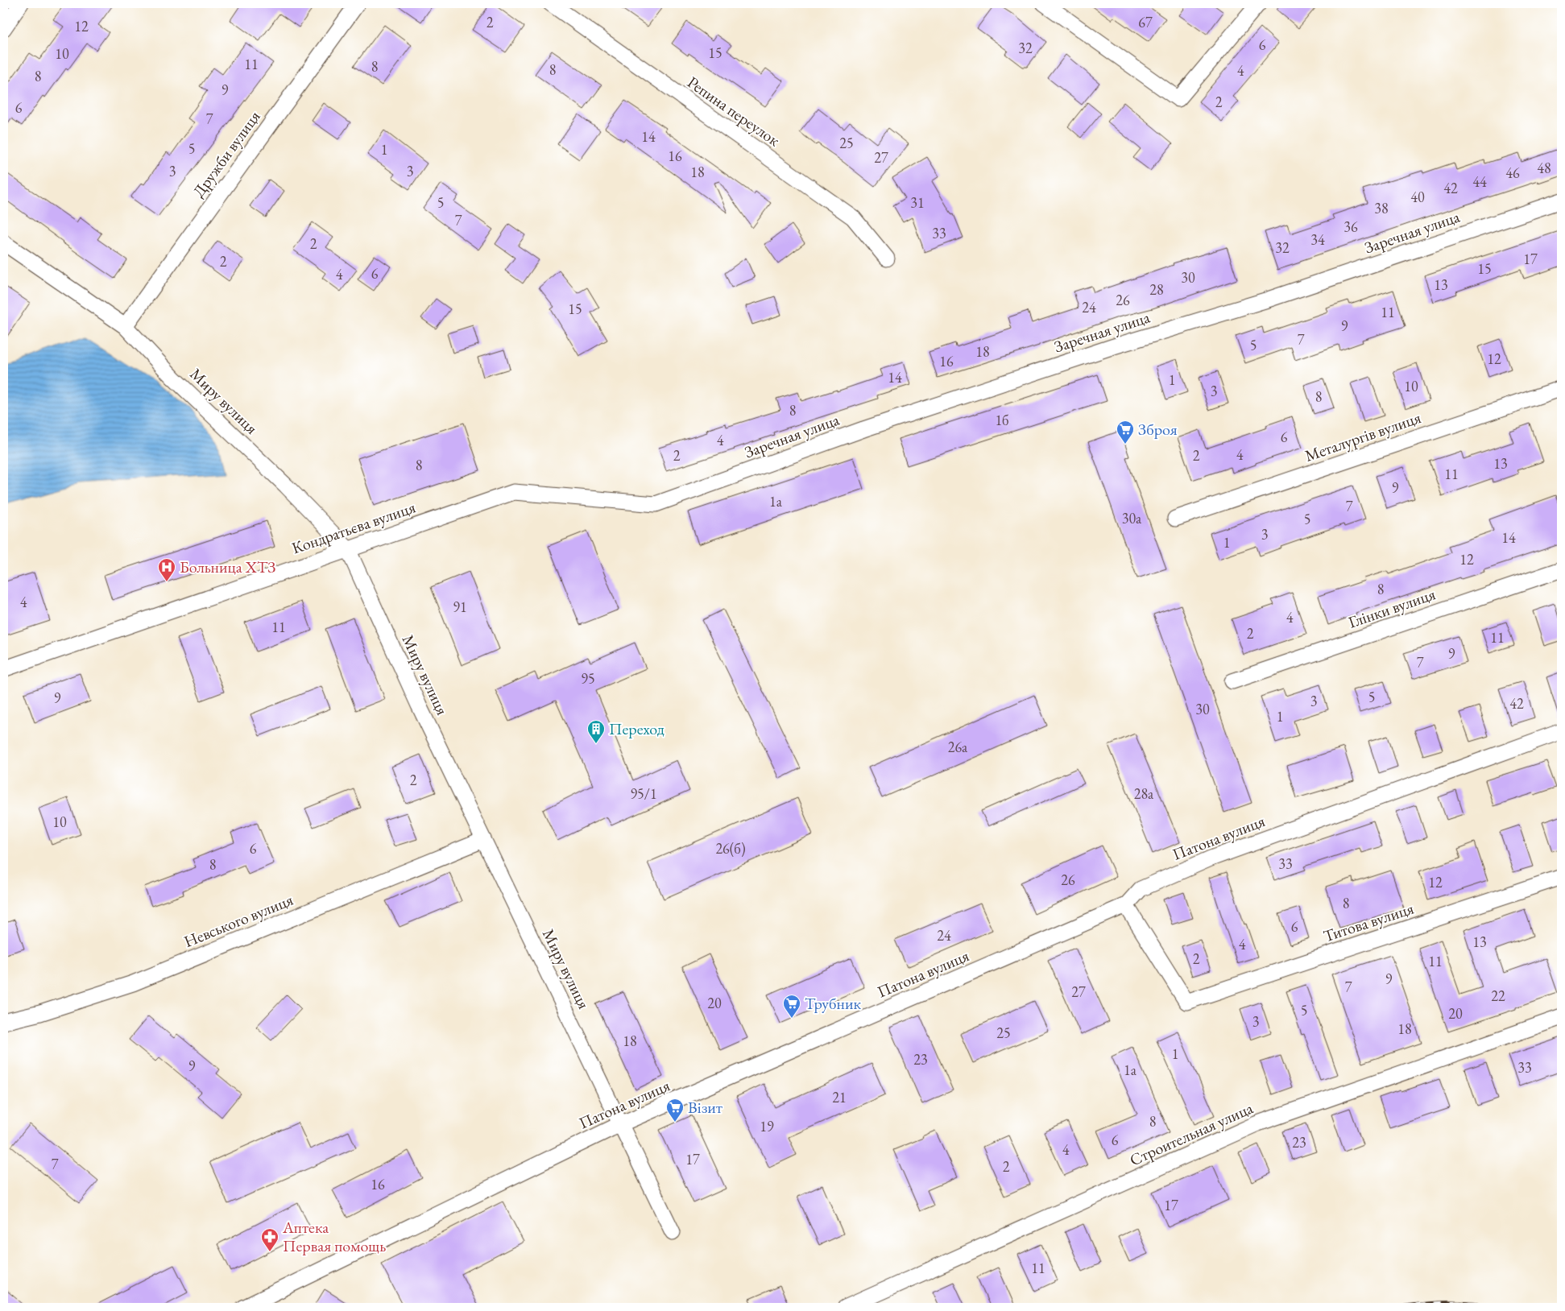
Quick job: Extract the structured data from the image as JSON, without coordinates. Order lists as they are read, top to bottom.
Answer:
{
  "streets": {
    "street": [
      "Репина переулок",
      "Дружби вулиця",
      "Заречная улица",
      "Миру вулиця",
      "Металургів вулиця",
      "Кондратьєва вулиця",
      "Глінки вулиця",
      "Патона вулиця",
      "Невського вулиця",
      "Титова вулиця",
      "Строительная улица"
    ]
  },
  "crossings": [
    ["Дружби вулиця", "Миру вулиця"],
    ["Заречная улица", "Кондратьєва вулиця"],
    ["Миру вулиця", "Кондратьєва вулиця"],
    ["Миру вулиця", "Патона вулиця"],
    ["Миру вулиця", "Невського вулиця"],
    ["Патона вулиця", "Титова вулиця"]
  ],
  "places": {
    "supermarket": ["Зброя", "Трубник", "Візит"],
    "hospital": ["Больница ХТЗ"],
    "building": ["Переход"],
    "pharmacy": ["Аптека Первая помощь"]
  },
  "house_numbers": [
    "2",
    "67",
    "12",
    "6",
    "32",
    "15",
    "10",
    "11",
    "8",
    "8",
    "4",
    "8",
    "9",
    "2",
    "6",
    "7",
    "14",
    "25",
    "5",
    "1",
    "16",
    "27",
    "48",
    "3",
    "3",
    "18",
    "46",
    "44",
    "42",
    "40",
    "5",
    "31",
    "38",
    "7",
    "36",
    "33",
    "34",
    "2",
    "32",
    "17",
    "2",
    "15",
    "6",
    "4",
    "30",
    "13",
    "28",
    "26",
    "24",
    "15",
    "11",
    "9",
    "7",
    "5",
    "18",
    "12",
    "16",
    "14",
    "1",
    "10",
    "3",
    "8",
    "8",
    "1б",
    "6",
    "4",
    "4",
    "2",
    "2",
    "13",
    "8",
    "11",
    "9",
    "1а",
    "7",
    "30а",
    "5",
    "3",
    "14",
    "1",
    "12",
    "8",
    "4",
    "91",
    "4",
    "11",
    "2",
    "11",
    "9",
    "7",
    "95",
    "5",
    "9",
    "3",
    "42",
    "30",
    "1",
    "26а",
    "2",
    "95/1",
    "28а",
    "10",
    "6",
    "26(б)",
    "33",
    "8",
    "26",
    "12",
    "8",
    "6",
    "24",
    "13",
    "4",
    "2",
    "11",
    "9",
    "7",
    "27",
    "22",
    "20",
    "5",
    "20",
    "3",
    "18",
    "25",
    "18",
    "1",
    "23",
    "9",
    "33",
    "1а",
    "21",
    "8",
    "19",
    "6",
    "23",
    "4",
    "17",
    "7",
    "2",
    "16",
    "17",
    "11"
  ]
}
